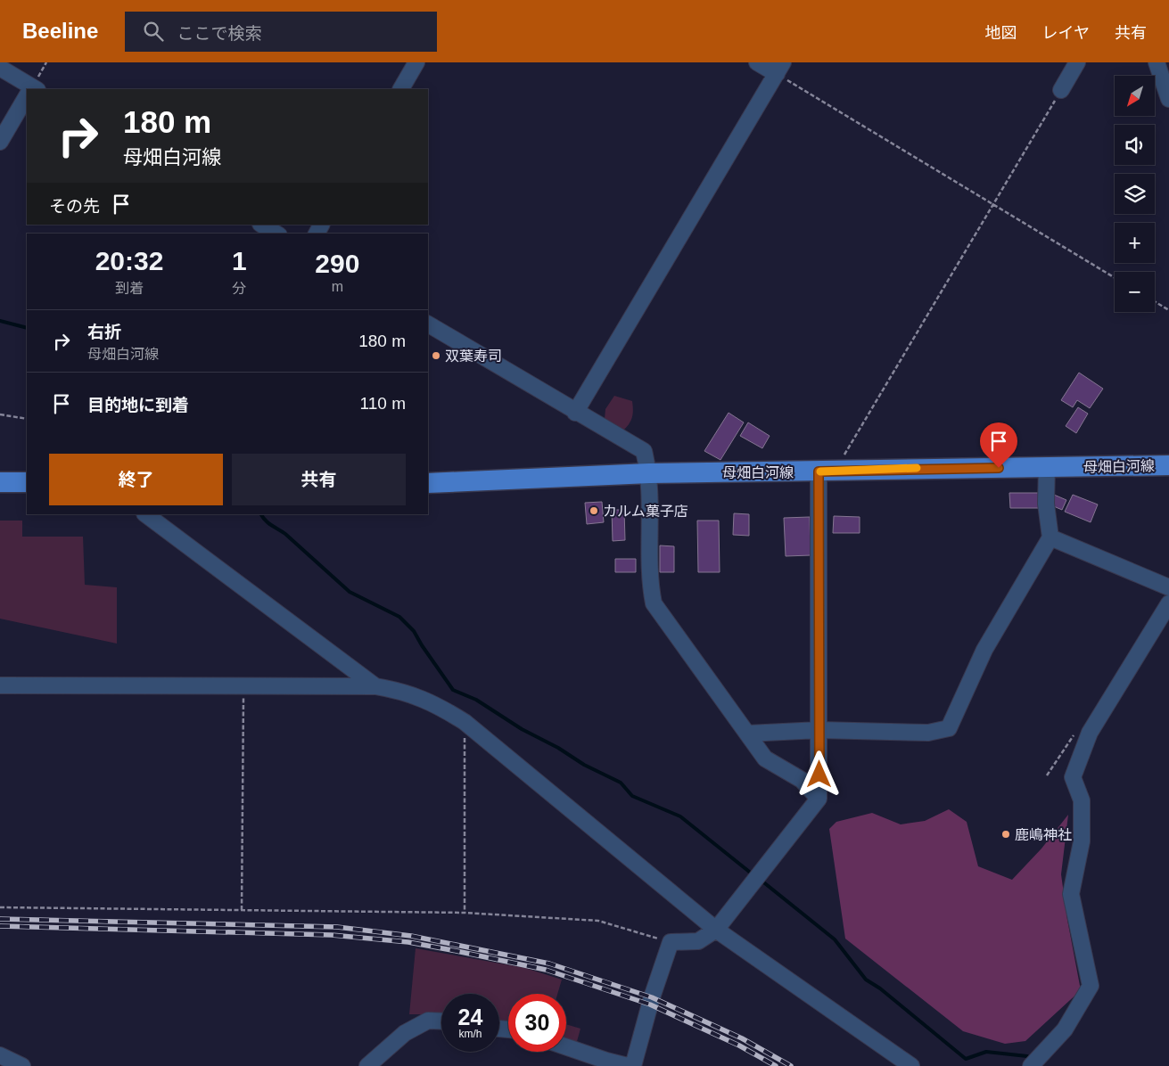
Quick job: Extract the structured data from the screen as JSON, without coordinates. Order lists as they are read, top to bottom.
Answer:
{
  "streets": {
    "main road": ["母畑白河線"]
  },
  "places": ["双葉寿司", "カルム菓子店", "鹿嶋神社"],
  "north": "bottom left",
  "page": {
    "header": "Beeline",
    "search": "ここで検索",
    "nav": ["地図", "レイヤ", "共有"],
    "map_buttons": ["+", "−"],
    "turn": ["180 m", "母畑白河線"],
    "then": "その先",
    "eta": [
      "20:32",
      "到着",
      "1",
      "分",
      "290",
      "m"
    ],
    "list": [
      {
        "name": "右折",
        "note": "母畑白河線",
        "value": "180 m"
      },
      {
        "name": "目的地に到着",
        "value": "110 m"
      }
    ],
    "buttons": ["終了", "共有"],
    "speed": "24 km/h",
    "limit": "30"
  }
}
